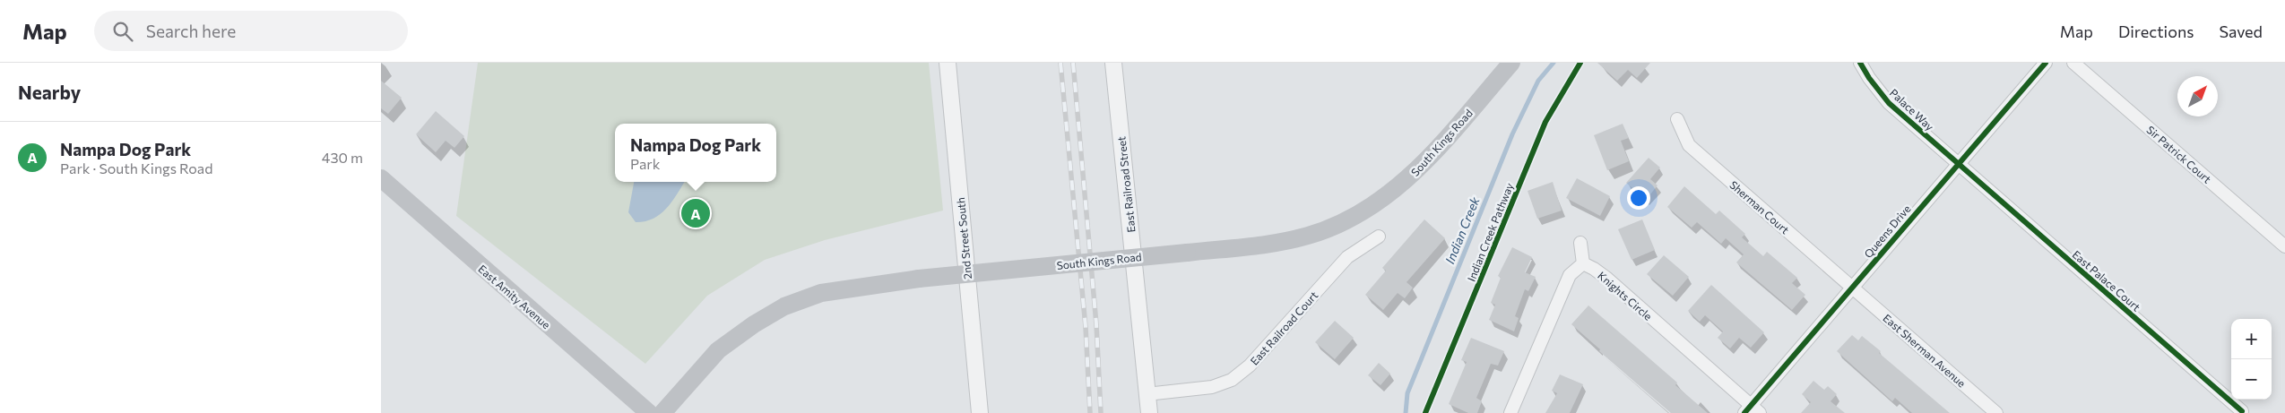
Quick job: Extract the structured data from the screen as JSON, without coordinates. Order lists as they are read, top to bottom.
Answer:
{
  "streets": {
    "main road": ["South Kings Road", "East Amity Avenue"],
    "street": [
      "Palace Way",
      "Sir Patrick Court",
      "East Railroad Street",
      "Sherman Court",
      "Queens Drive",
      "2nd Street South",
      "East Palace Court",
      "Knights Circle",
      "East Railroad Court",
      "East Sherman Avenue"
    ],
    "cycle path": ["Indian Creek Pathway"]
  },
  "crossings": [
    ["Palace Way", "Queens Drive"],
    ["Palace Way", "East Palace Court"],
    ["East Railroad Street", "East Railroad Court"],
    ["Sherman Court", "Queens Drive"],
    ["Sherman Court", "East Sherman Avenue"],
    ["Queens Drive", "East Palace Court"],
    ["Queens Drive", "Knights Circle"],
    ["Queens Drive", "East Sherman Avenue"]
  ],
  "water": ["Indian Creek"],
  "north": "top right",
  "page": {
    "header": "Map",
    "search": "Search here",
    "nav": ["Map", "Directions", "Saved"],
    "heading": "Nearby",
    "list": [
      {
        "mark": "A",
        "name": "Nampa Dog Park",
        "note": "Park · South Kings Road",
        "value": "430 m"
      }
    ],
    "popup": ["Nampa Dog Park", "Park"],
    "pins": "A",
    "map_buttons": ["+", "−"]
  }
}
